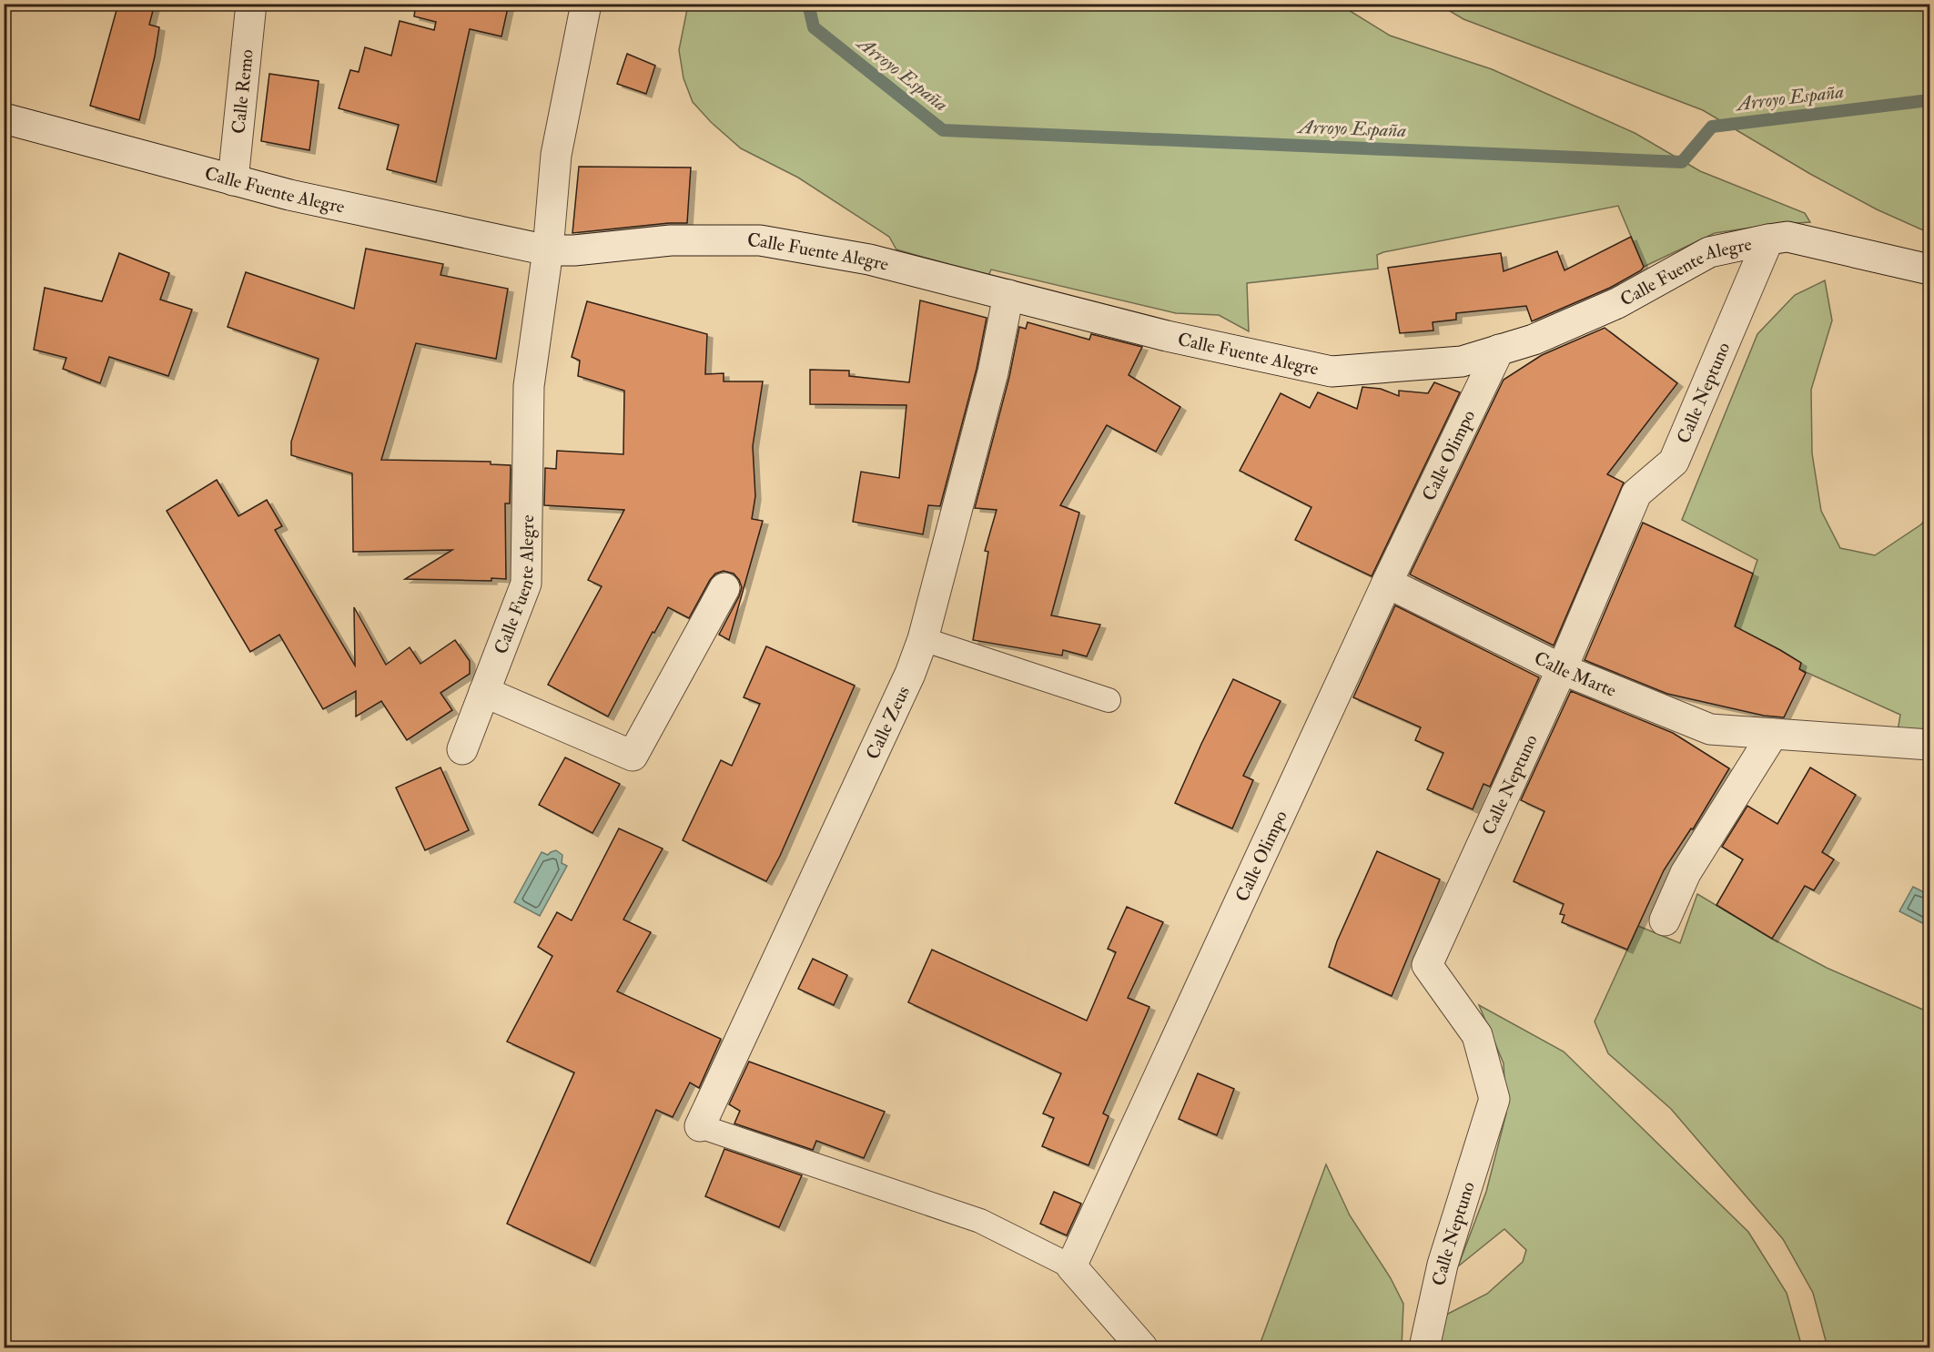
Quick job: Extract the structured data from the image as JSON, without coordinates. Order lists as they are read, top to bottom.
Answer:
{
  "streets": {
    "street": [
      "Calle Remo",
      "Calle Fuente Alegre",
      "Calle Neptuno",
      "Calle Olimpo",
      "Calle Marte",
      "Calle Zeus"
    ]
  },
  "crossings": [
    ["Calle Remo", "Calle Fuente Alegre"],
    ["Calle Fuente Alegre", "Calle Neptuno"],
    ["Calle Fuente Alegre", "Calle Olimpo"],
    ["Calle Fuente Alegre", "Calle Zeus"],
    ["Calle Neptuno", "Calle Marte"],
    ["Calle Olimpo", "Calle Marte"]
  ],
  "water": ["Arroyo España"]
}
